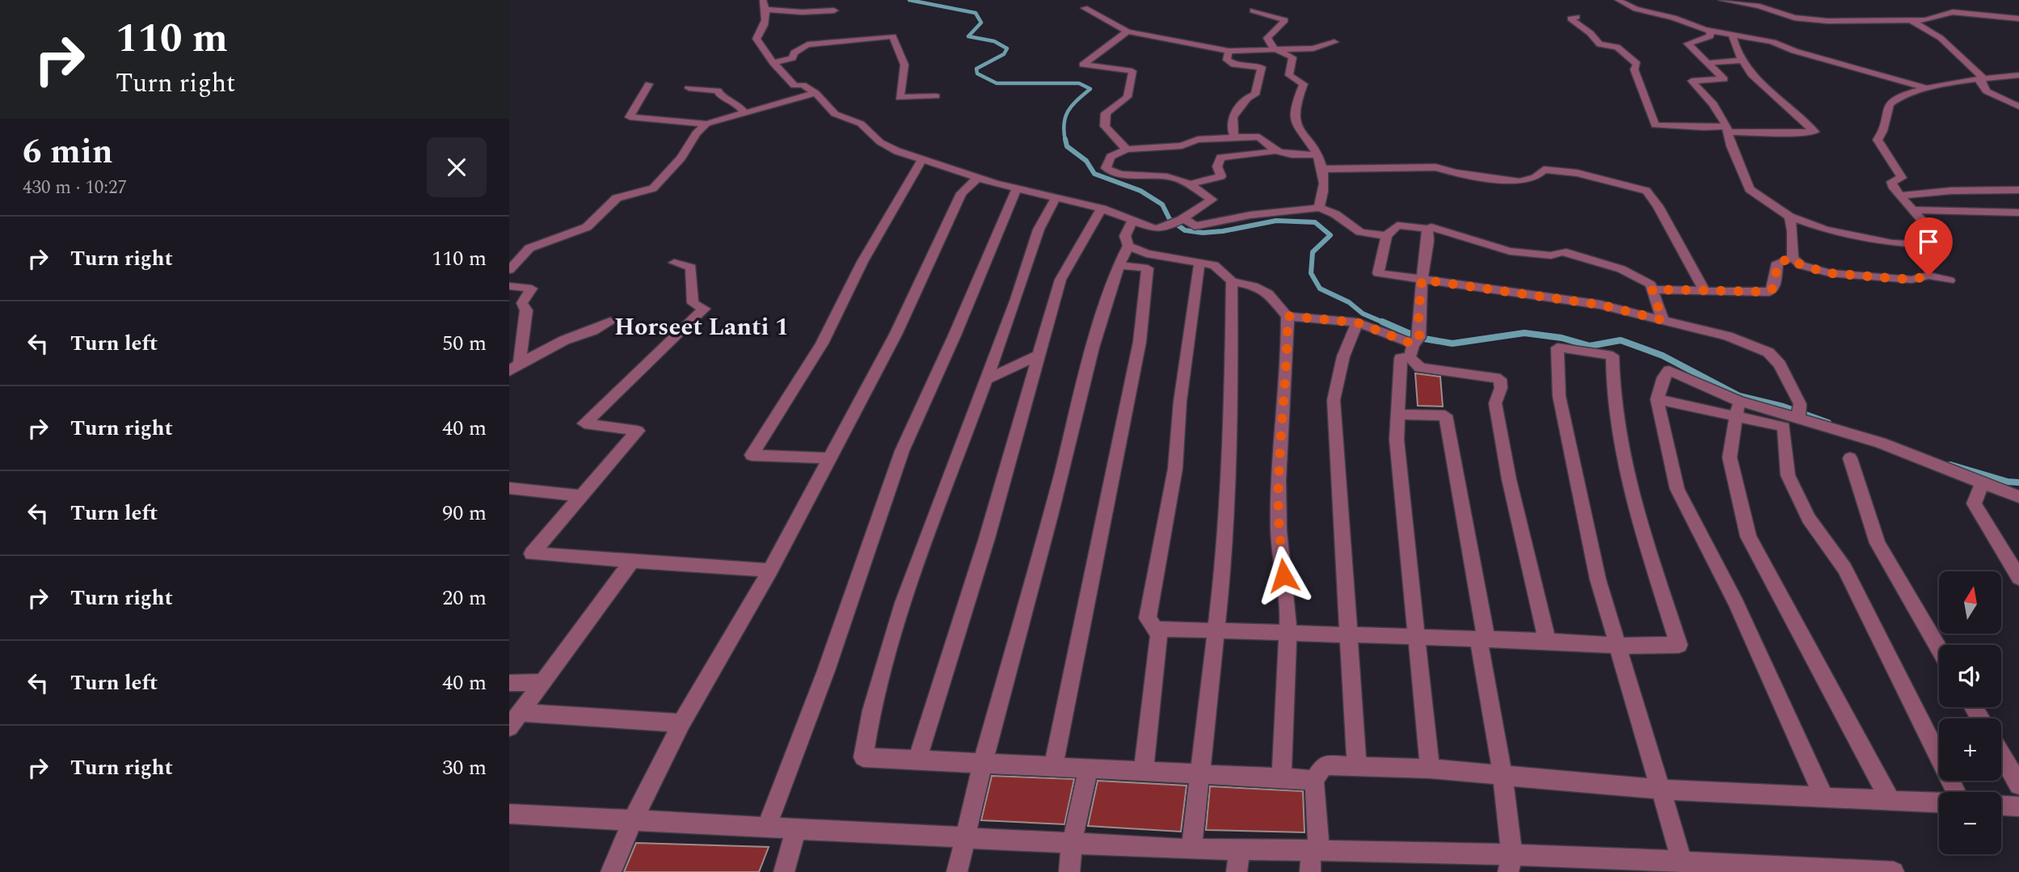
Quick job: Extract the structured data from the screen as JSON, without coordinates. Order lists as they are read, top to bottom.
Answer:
{
  "districts": ["Horseet Lanti 1"],
  "north": "top",
  "page": {
    "turn": ["110 m", "Turn right"],
    "heading": ["6 min", "430 m · 10:27"],
    "list": [
      {
        "name": "Turn right",
        "value": "110 m"
      },
      {
        "name": "Turn left",
        "value": "50 m"
      },
      {
        "name": "Turn right",
        "value": "40 m"
      },
      {
        "name": "Turn left",
        "value": "90 m"
      },
      {
        "name": "Turn right",
        "value": "20 m"
      },
      {
        "name": "Turn left",
        "value": "40 m"
      },
      {
        "name": "Turn right",
        "value": "30 m"
      }
    ],
    "map_buttons": ["+", "−"]
  }
}
